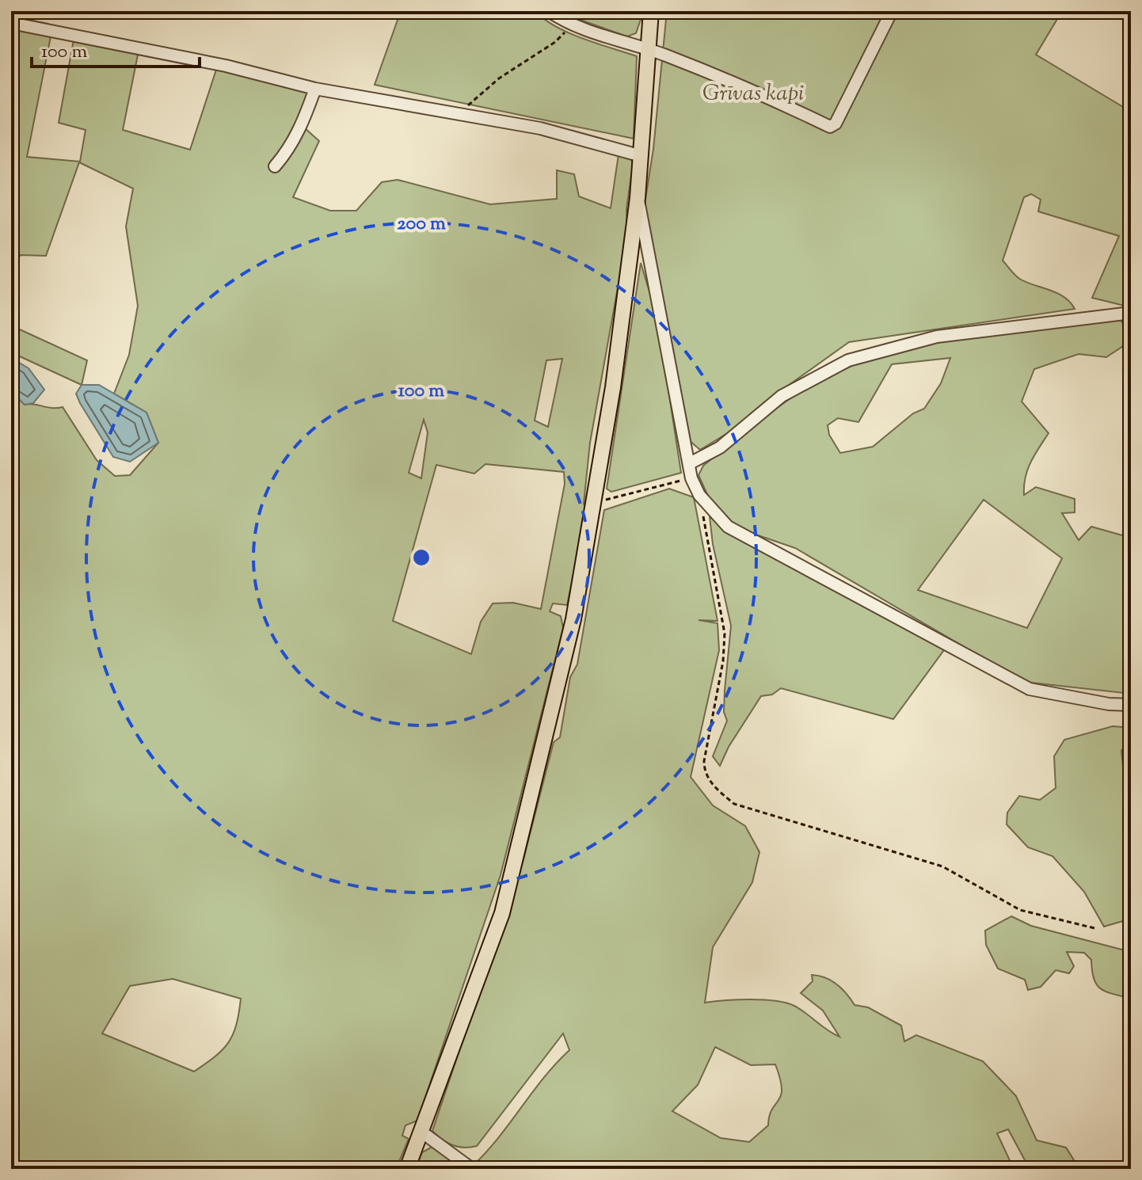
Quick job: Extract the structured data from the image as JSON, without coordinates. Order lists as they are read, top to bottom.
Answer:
{
  "parks": ["Grīvas kapi"],
  "scale_bar": "100 m",
  "rings": ["200 m", "100 m"]
}
